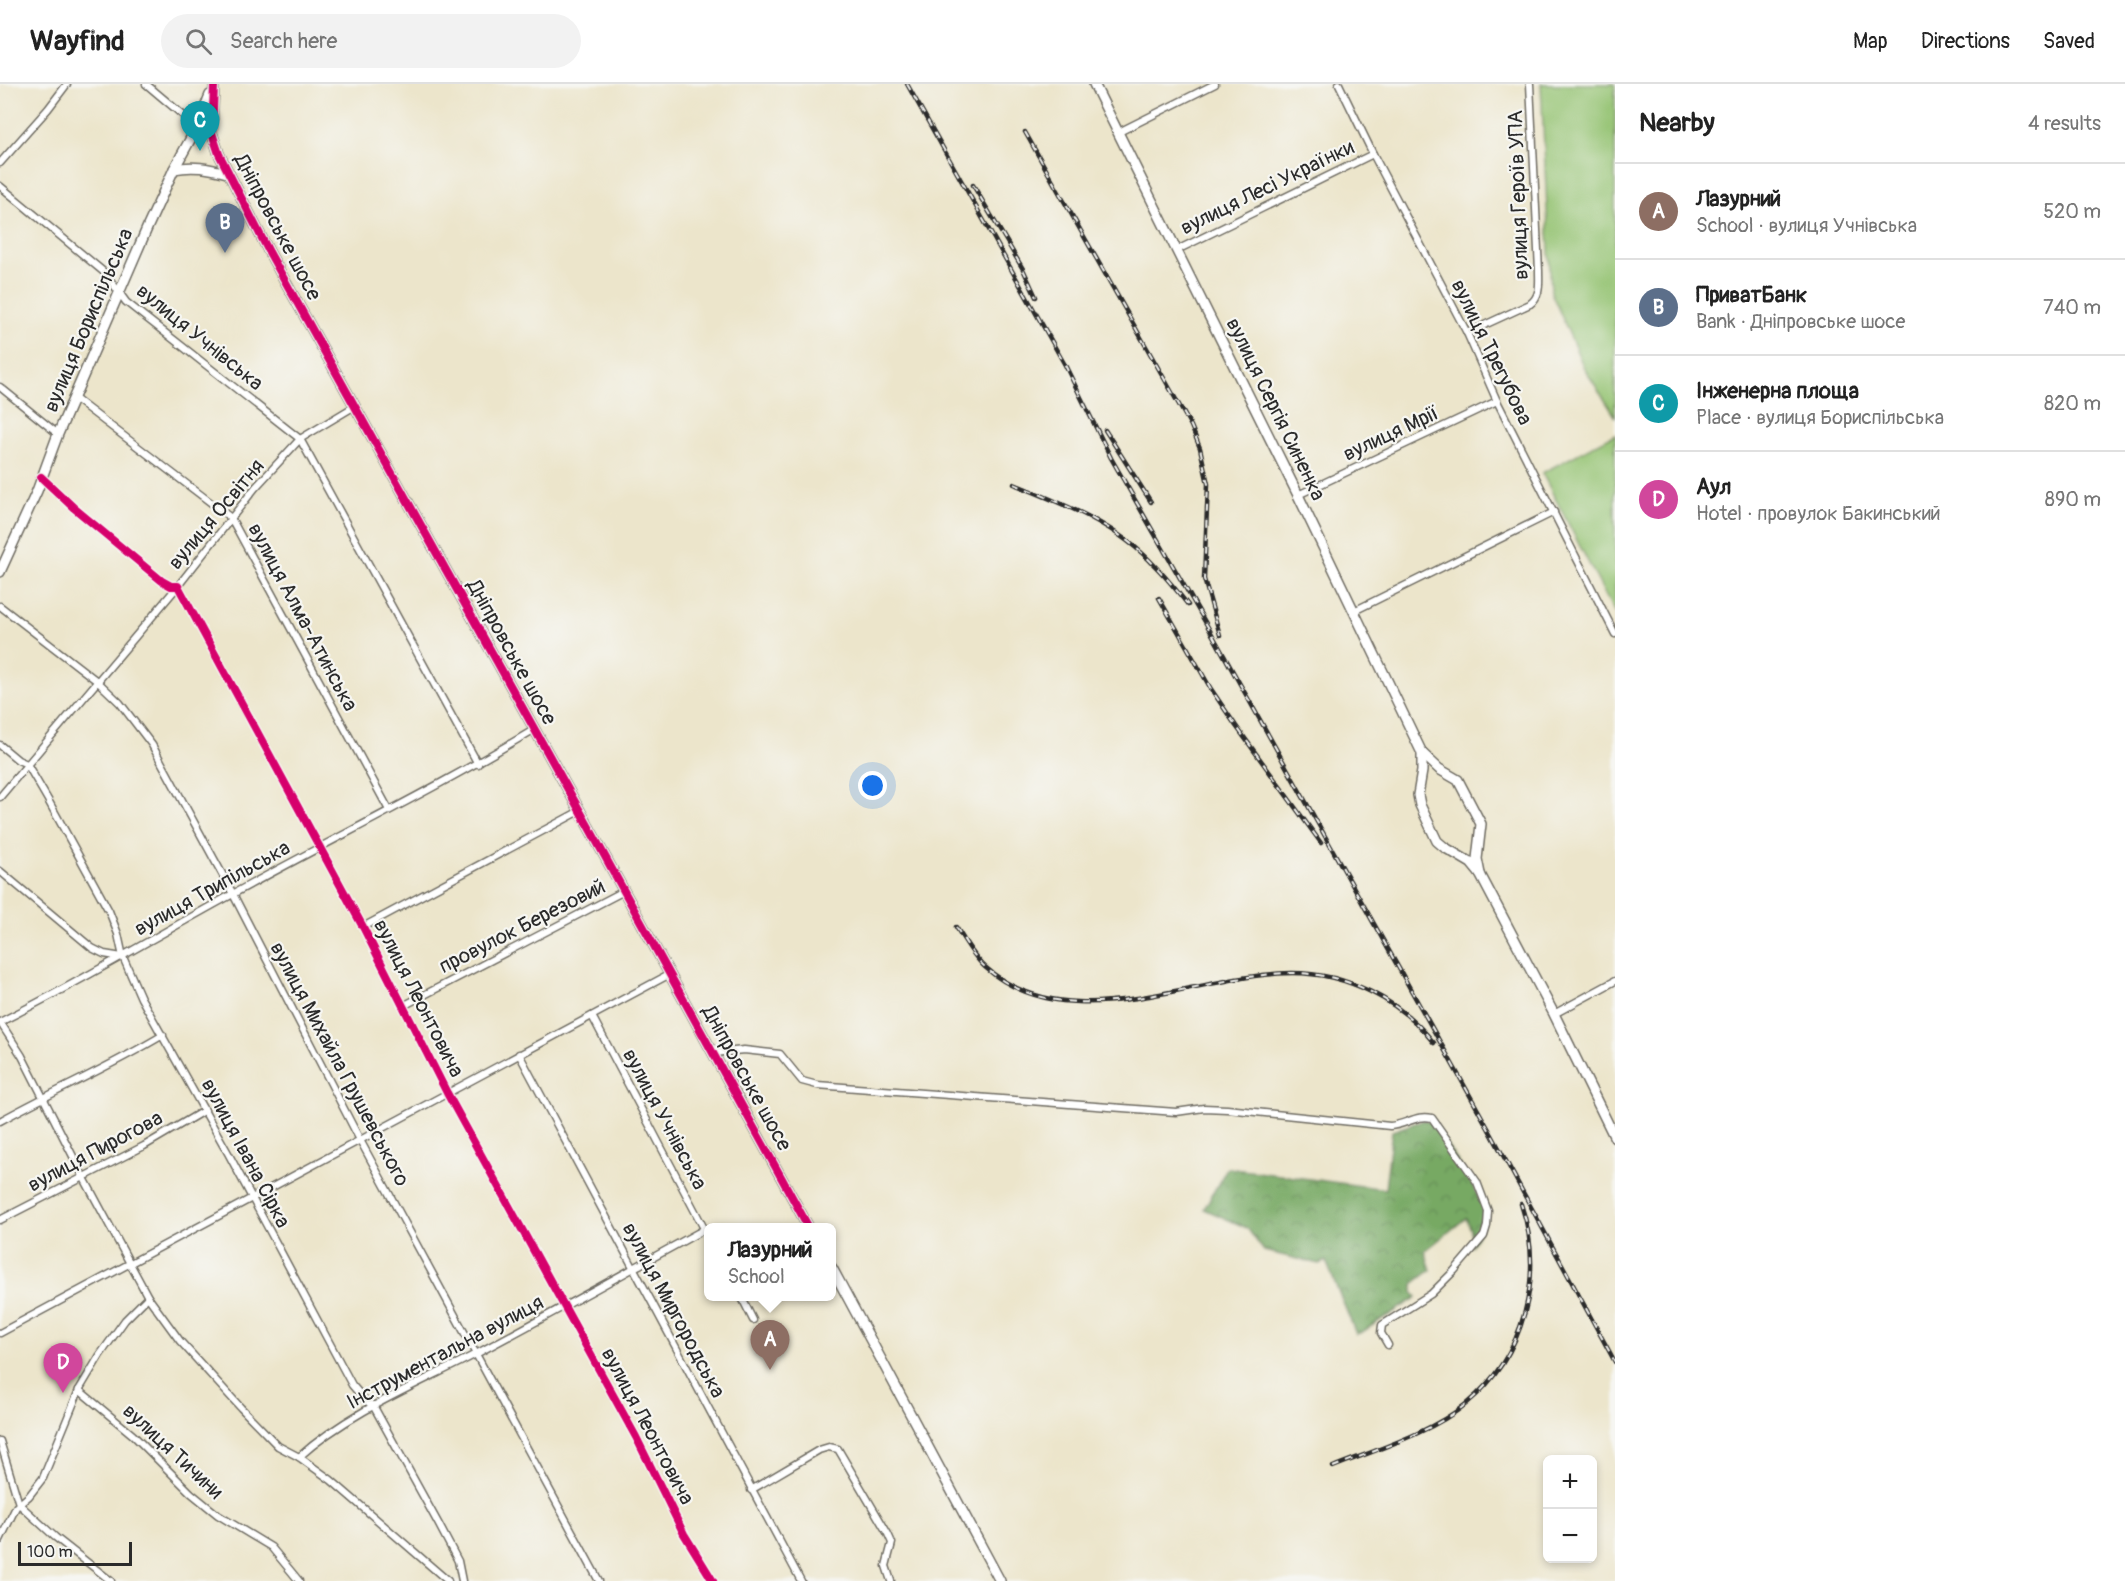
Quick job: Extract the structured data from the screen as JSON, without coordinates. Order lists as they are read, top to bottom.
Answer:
{
  "streets": {
    "street": [
      "вулиця Лесі Українки",
      "вулиця Героїв УПА",
      "Дніпровське шосе",
      "вулиця Бориспільська",
      "вулиця Учнівська",
      "вулиця Трегубова",
      "вулиця Сергія Синенка",
      "вулиця Мрії",
      "вулиця Освітня",
      "вулиця Алма-Атинська",
      "вулиця Трипільська",
      "провулок Березовий",
      "вулиця Леонтовича",
      "вулиця Михайла Грушевського",
      "вулиця Пирогова",
      "вулиця Івана Сірка",
      "вулиця Миргородська",
      "Інструментальна вулиця",
      "вулиця Тичини"
    ]
  },
  "crossings": [
    ["вулиця Лесі Українки", "вулиця Трегубова"],
    ["вулиця Лесі Українки", "вулиця Сергія Синенка"],
    ["вулиця Героїв УПА", "вулиця Трегубова"],
    ["Дніпровське шосе", "вулиця Бориспільська"],
    ["Дніпровське шосе", "вулиця Освітня"],
    ["Дніпровське шосе", "вулиця Трипільська"],
    ["Дніпровське шосе", "провулок Березовий"],
    ["вулиця Бориспільська", "вулиця Учнівська"],
    ["вулиця Бориспільська", "вулиця Алма-Атинська"],
    ["вулиця Учнівська", "вулиця Освітня"],
    ["вулиця Трегубова", "вулиця Мрії"],
    ["вулиця Сергія Синенка", "вулиця Мрії"],
    ["вулиця Освітня", "вулиця Алма-Атинська"],
    ["вулиця Освітня", "вулиця Леонтовича"],
    ["вулиця Освітня", "вулиця Михайла Грушевського"],
    ["вулиця Освітня", "вулиця Івана Сірка"],
    ["вулиця Алма-Атинська", "вулиця Трипільська"],
    ["вулиця Трипільська", "вулиця Леонтовича"],
    ["вулиця Трипільська", "вулиця Михайла Грушевського"],
    ["вулиця Трипільська", "вулиця Івана Сірка"],
    ["провулок Березовий", "вулиця Леонтовича"],
    ["вулиця Леонтовича", "Інструментальна вулиця"],
    ["вулиця Михайла Грушевського", "Інструментальна вулиця"],
    ["вулиця Пирогова", "вулиця Івана Сірка"],
    ["вулиця Івана Сірка", "Інструментальна вулиця"],
    ["вулиця Миргородська", "Інструментальна вулиця"]
  ],
  "scale_bar": "100 m",
  "page": {
    "header": "Wayfind",
    "search": "Search here",
    "nav": ["Map", "Directions", "Saved"],
    "heading": ["Nearby", "4 results"],
    "pins": [
      "C",
      "B",
      "A",
      "D"
    ],
    "list": [
      {
        "mark": "A",
        "name": "Лазурний",
        "note": "School · вулиця Учнівська",
        "value": "520 m"
      },
      {
        "mark": "B",
        "name": "ПриватБанк",
        "note": "Bank · Дніпровське шосе",
        "value": "740 m"
      },
      {
        "mark": "C",
        "name": "Інженерна площа",
        "note": "Place · вулиця Бориспільська",
        "value": "820 m"
      },
      {
        "mark": "D",
        "name": "Аул",
        "note": "Hotel · провулок Бакинський",
        "value": "890 m"
      }
    ],
    "popup": ["Лазурний", "School"],
    "map_buttons": ["+", "−"],
    "scale": "100 m"
  }
}
